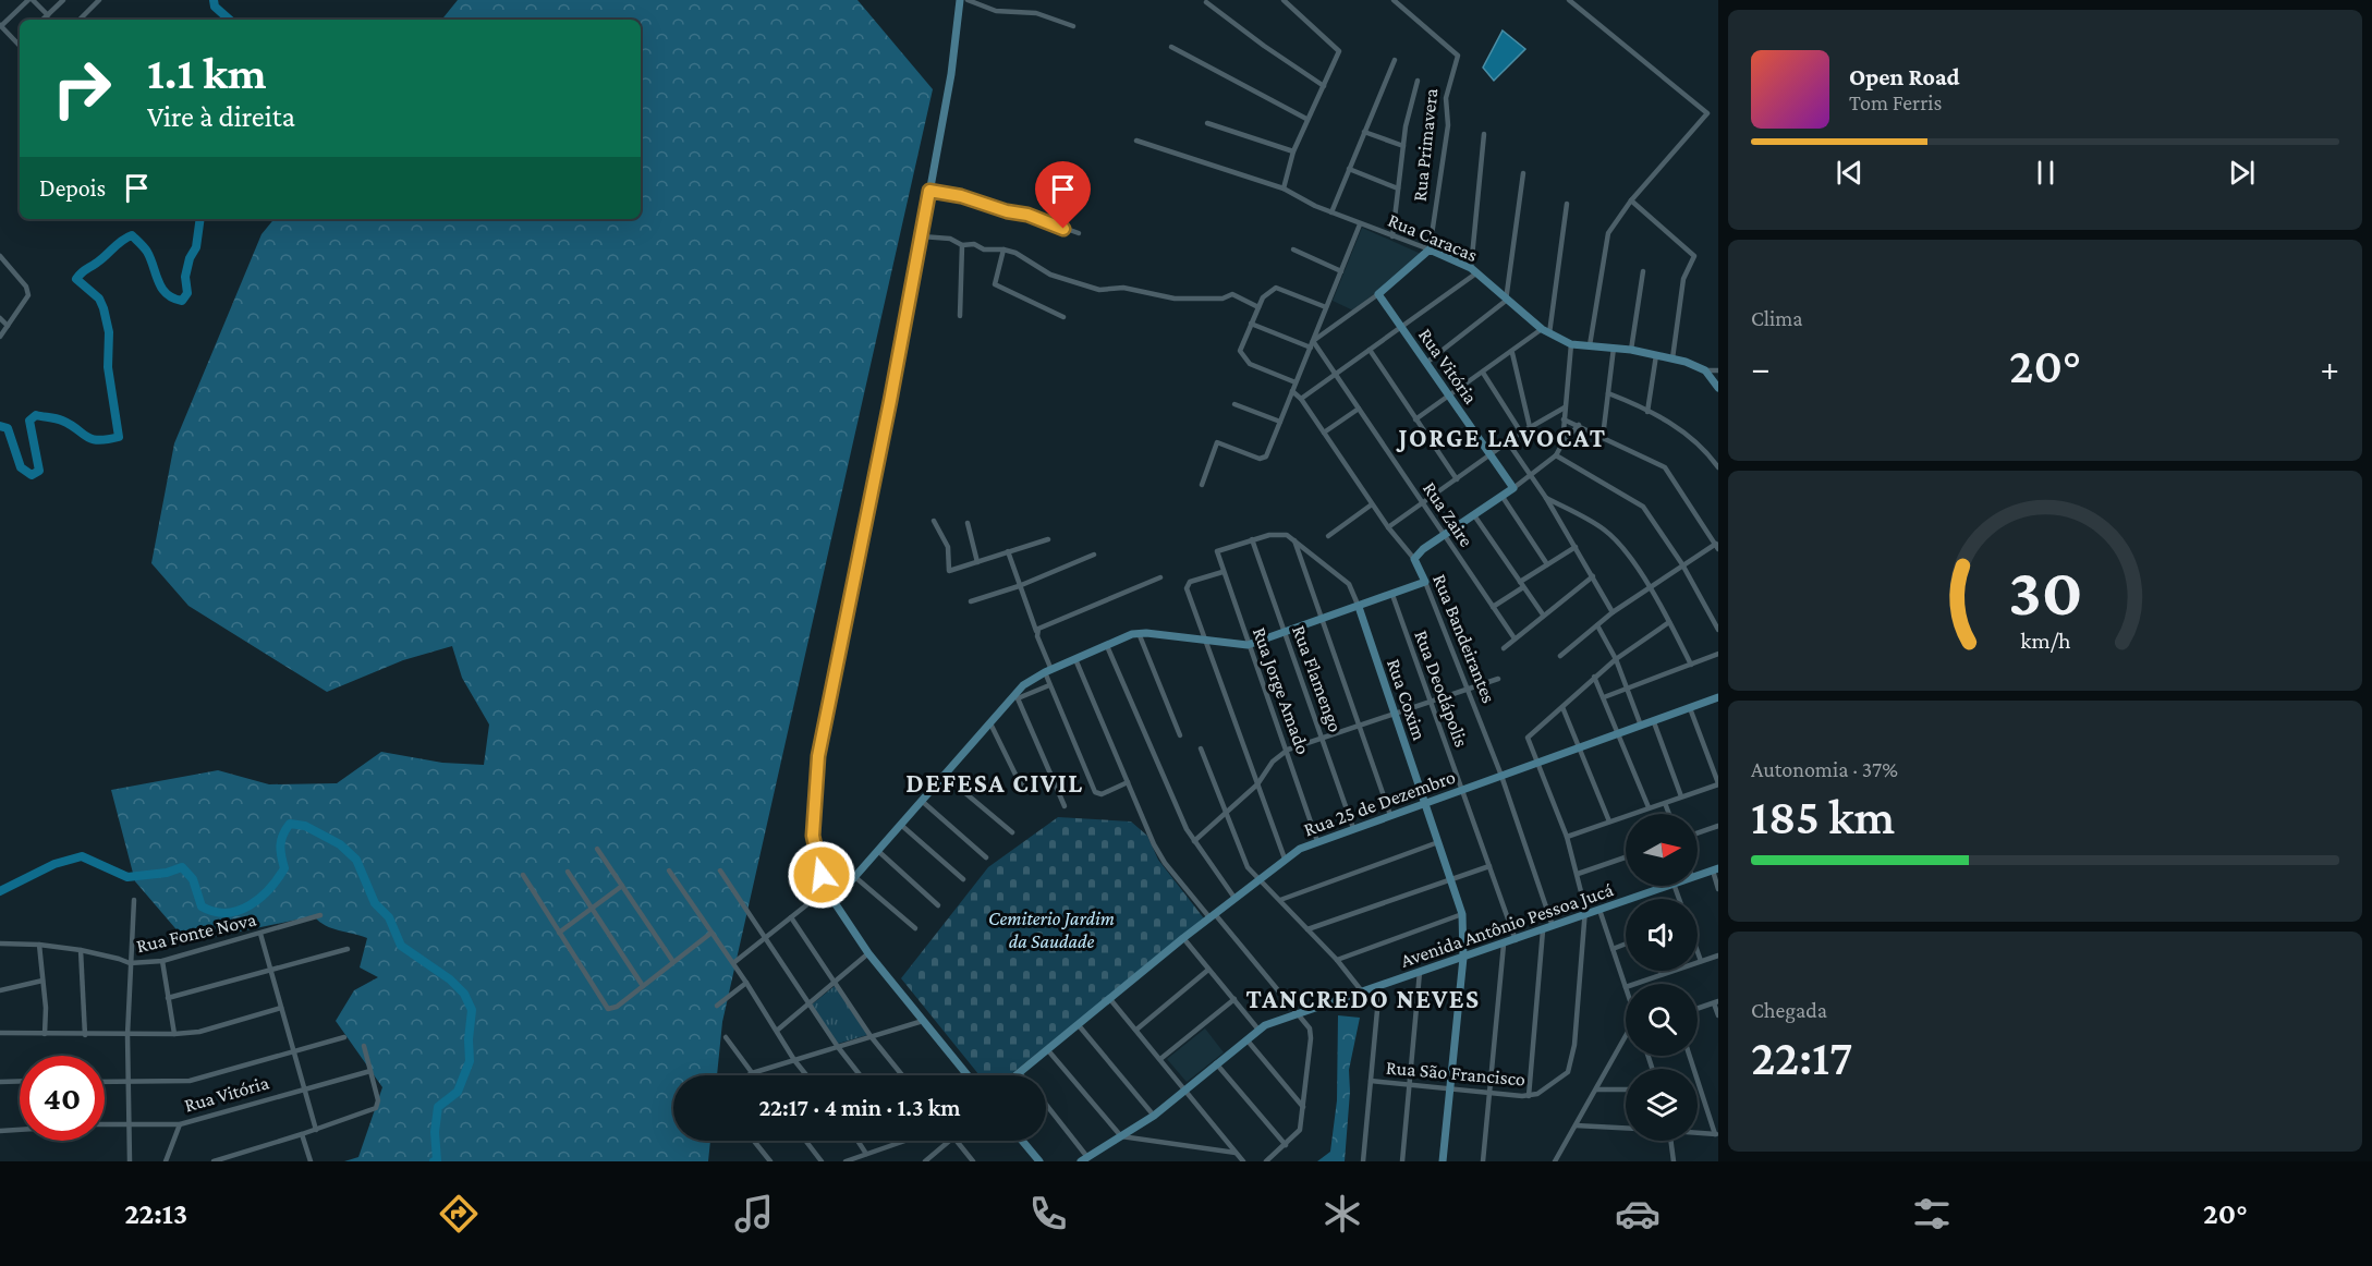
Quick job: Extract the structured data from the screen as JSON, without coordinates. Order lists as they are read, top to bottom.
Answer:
{
  "streets": {
    "street": [
      "Rua Primavera",
      "Rua Caracas",
      "Rua Vitória",
      "Rua Zaire",
      "Rua Bandeirantes",
      "Rua Flamengo",
      "Rua Deodápolis",
      "Rua Jorge Amado",
      "Rua Coxim",
      "Rua 25 de Dezembro",
      "Avenida Antônio Pessoa Jucá",
      "Rua Fonte Nova",
      "Rua São Francisco"
    ]
  },
  "crossings": [
    ["Rua Primavera", "Rua Caracas"],
    ["Rua Bandeirantes", "Rua 25 de Dezembro"],
    ["Rua Bandeirantes", "Avenida Antônio Pessoa Jucá"],
    ["Rua Flamengo", "Rua Jorge Amado"],
    ["Rua Flamengo", "Rua 25 de Dezembro"],
    ["Rua Deodápolis", "Rua 25 de Dezembro"],
    ["Rua Deodápolis", "Avenida Antônio Pessoa Jucá"],
    ["Rua Jorge Amado", "Rua 25 de Dezembro"],
    ["Rua Coxim", "Rua 25 de Dezembro"],
    ["Rua Coxim", "Avenida Antônio Pessoa Jucá"],
    ["Rua Coxim", "Rua São Francisco"],
    ["Rua 25 de Dezembro", "Rua São Francisco"],
    ["Avenida Antônio Pessoa Jucá", "Rua São Francisco"]
  ],
  "districts": ["JORGE LAVOCAT", "DEFESA CIVIL", "TANCREDO NEVES"],
  "parks": ["Cemiterio Jardim da Saudade"],
  "north": "right",
  "page": {
    "turn": ["1.1 km", "Vire à direita"],
    "song": ["Open Road", "Tom Ferris"],
    "then": "Depois",
    "tile": [
      "Clima",
      ["Autonomia · 37%", "185 km"],
      ["Chegada", "22:17"]
    ],
    "heat": ["−", "20°", "+"],
    "limit": "40",
    "trip": "22:17 · 4 min · 1.3 km",
    "tabs": ["22:13", "20°"],
    "gauge": ["30", "km/h"]
  }
}
